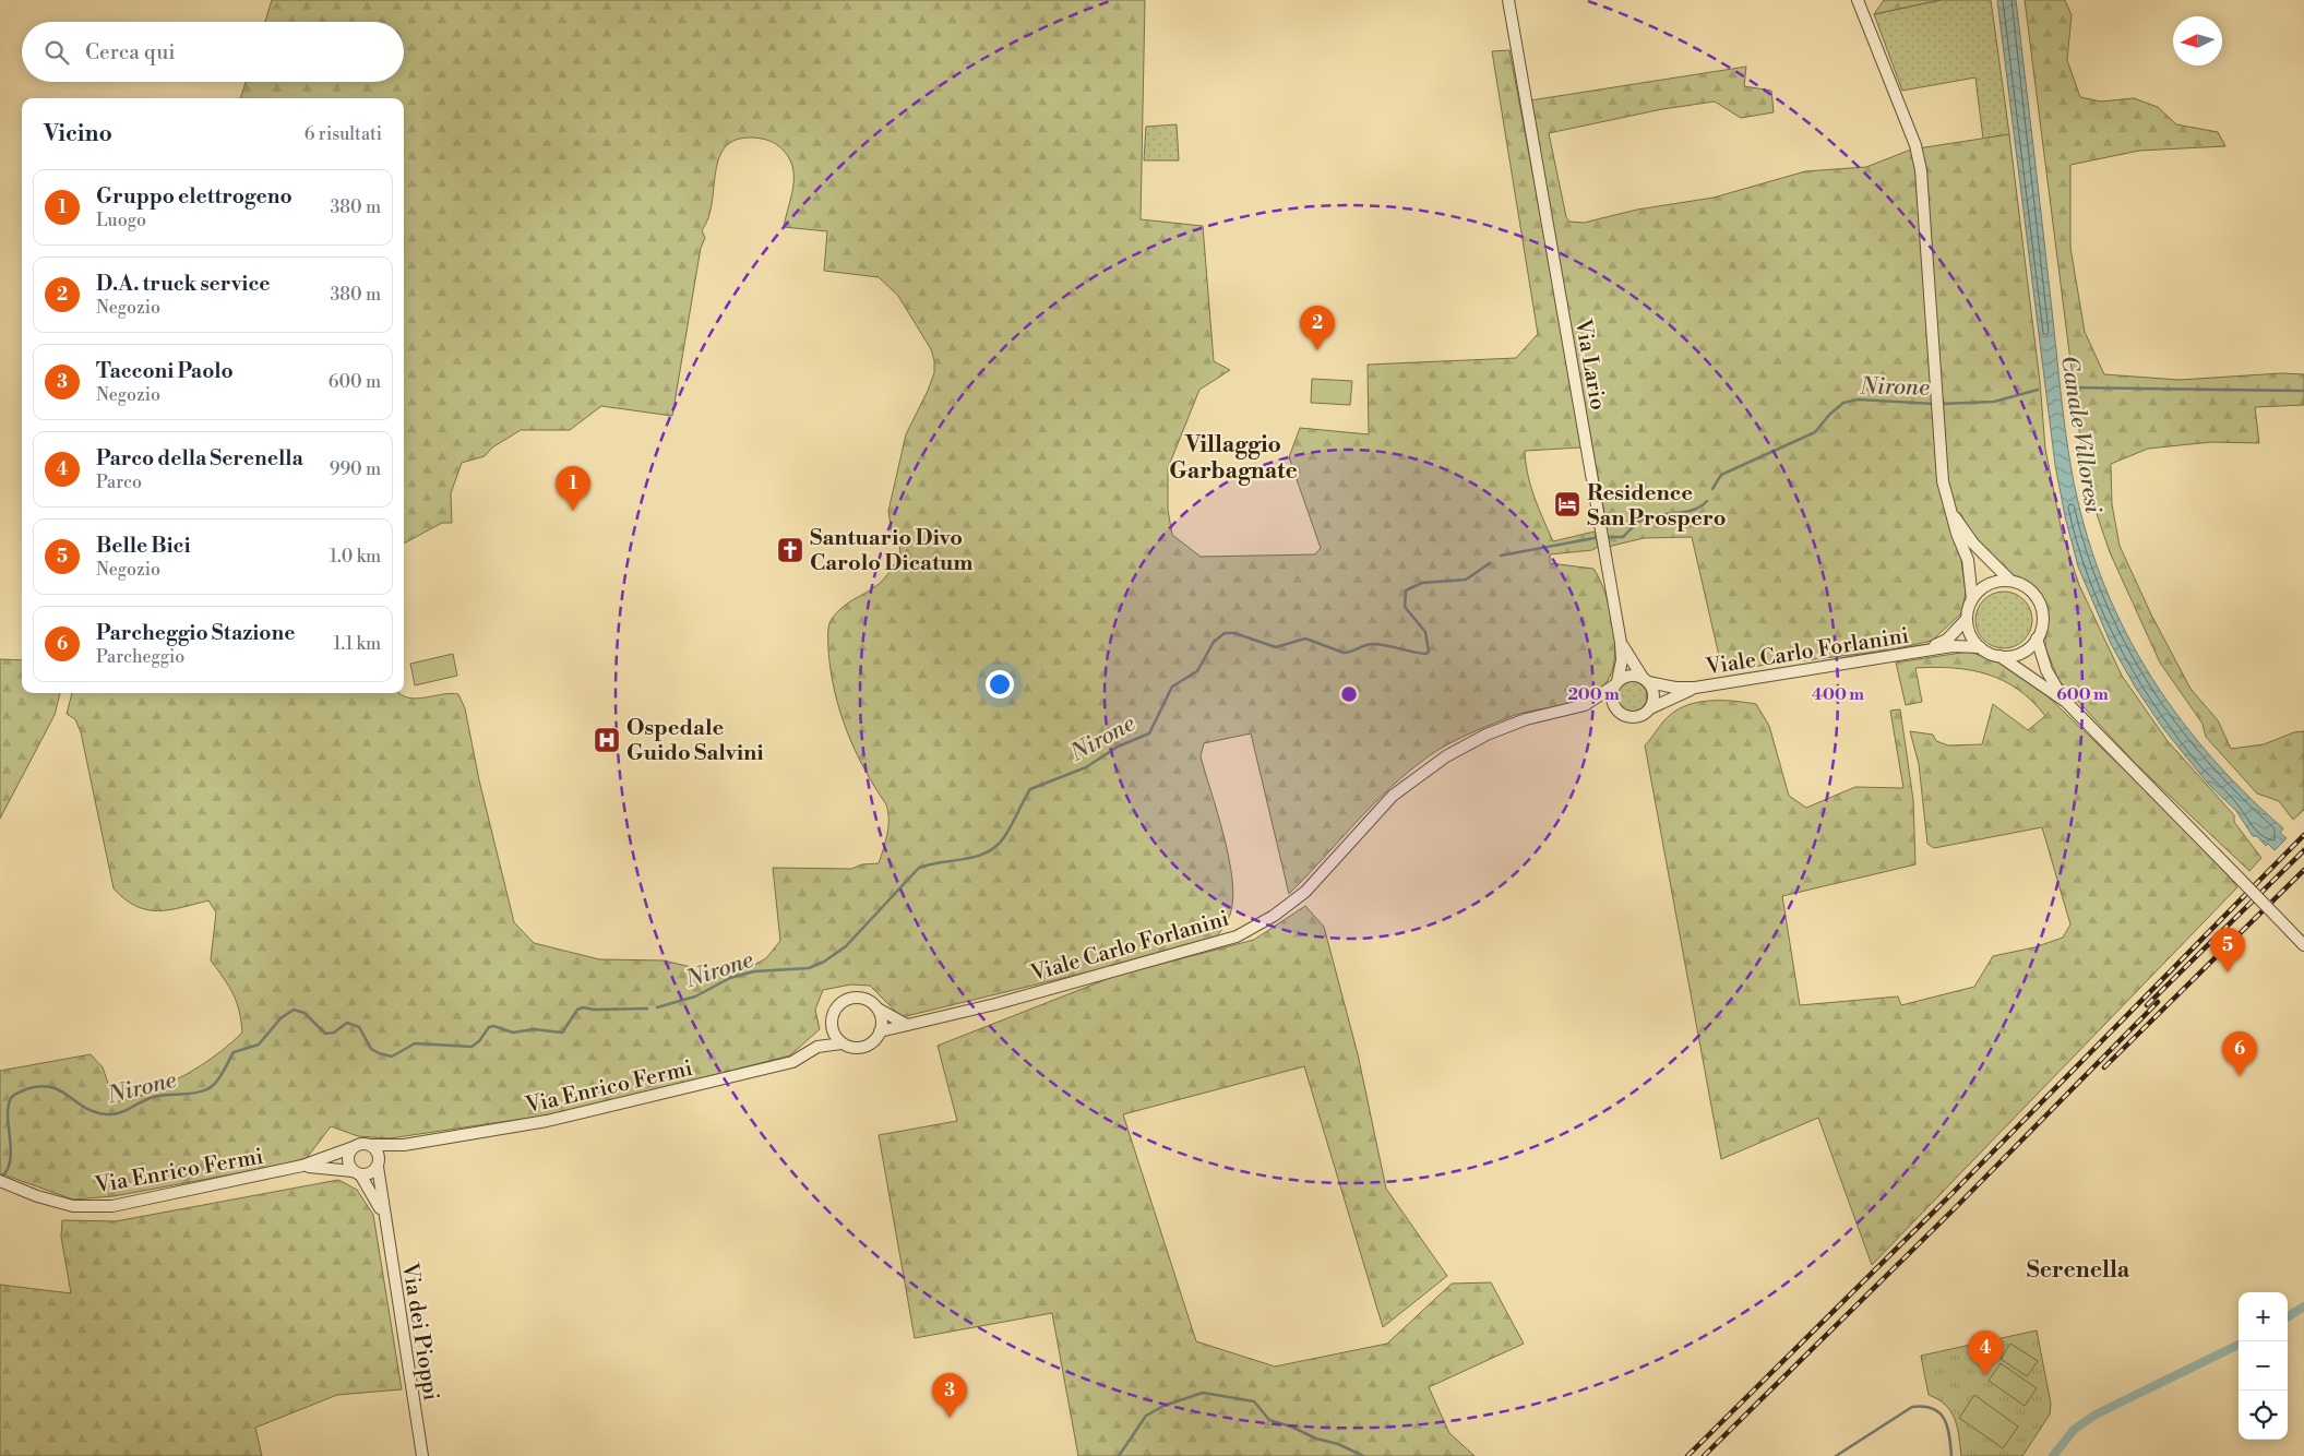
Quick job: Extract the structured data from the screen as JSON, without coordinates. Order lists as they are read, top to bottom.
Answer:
{
  "streets": {
    "street": [
      "Via Lario",
      "Viale Carlo Forlanini",
      "Via Enrico Fermi",
      "Via dei Pioppi"
    ]
  },
  "crossings": [
    ["Via Lario", "Viale Carlo Forlanini"],
    ["Viale Carlo Forlanini", "Via Enrico Fermi"],
    ["Via Enrico Fermi", "Via dei Pioppi"]
  ],
  "districts": ["Villaggio Garbagnate", "Serenella"],
  "water": ["Nirone", "Canale Villoresi"],
  "places": {
    "hotel": ["Residence San Prospero"],
    "church": ["Santuario Divo Carolo Dicatum"],
    "hospital": ["Ospedale Guido Salvini"]
  },
  "north": "left",
  "page": {
    "search": "Cerca qui",
    "heading": ["Vicino", "6 risultati"],
    "list": [
      {
        "mark": "1",
        "name": "Gruppo elettrogeno",
        "note": "Luogo",
        "value": "380 m"
      },
      {
        "mark": "2",
        "name": "D.A. truck service",
        "note": "Negozio",
        "value": "380 m"
      },
      {
        "mark": "3",
        "name": "Tacconi Paolo",
        "note": "Negozio",
        "value": "600 m"
      },
      {
        "mark": "4",
        "name": "Parco della Serenella",
        "note": "Parco",
        "value": "990 m"
      },
      {
        "mark": "5",
        "name": "Belle Bici",
        "note": "Negozio",
        "value": "1.0 km"
      },
      {
        "mark": "6",
        "name": "Parcheggio Stazione",
        "note": "Parcheggio",
        "value": "1.1 km"
      }
    ],
    "pins": [
      "2",
      "1",
      "5",
      "6",
      "4",
      "3"
    ],
    "map_buttons": ["+", "−"]
  },
  "rings": ["200 m", "400 m", "600 m"]
}
